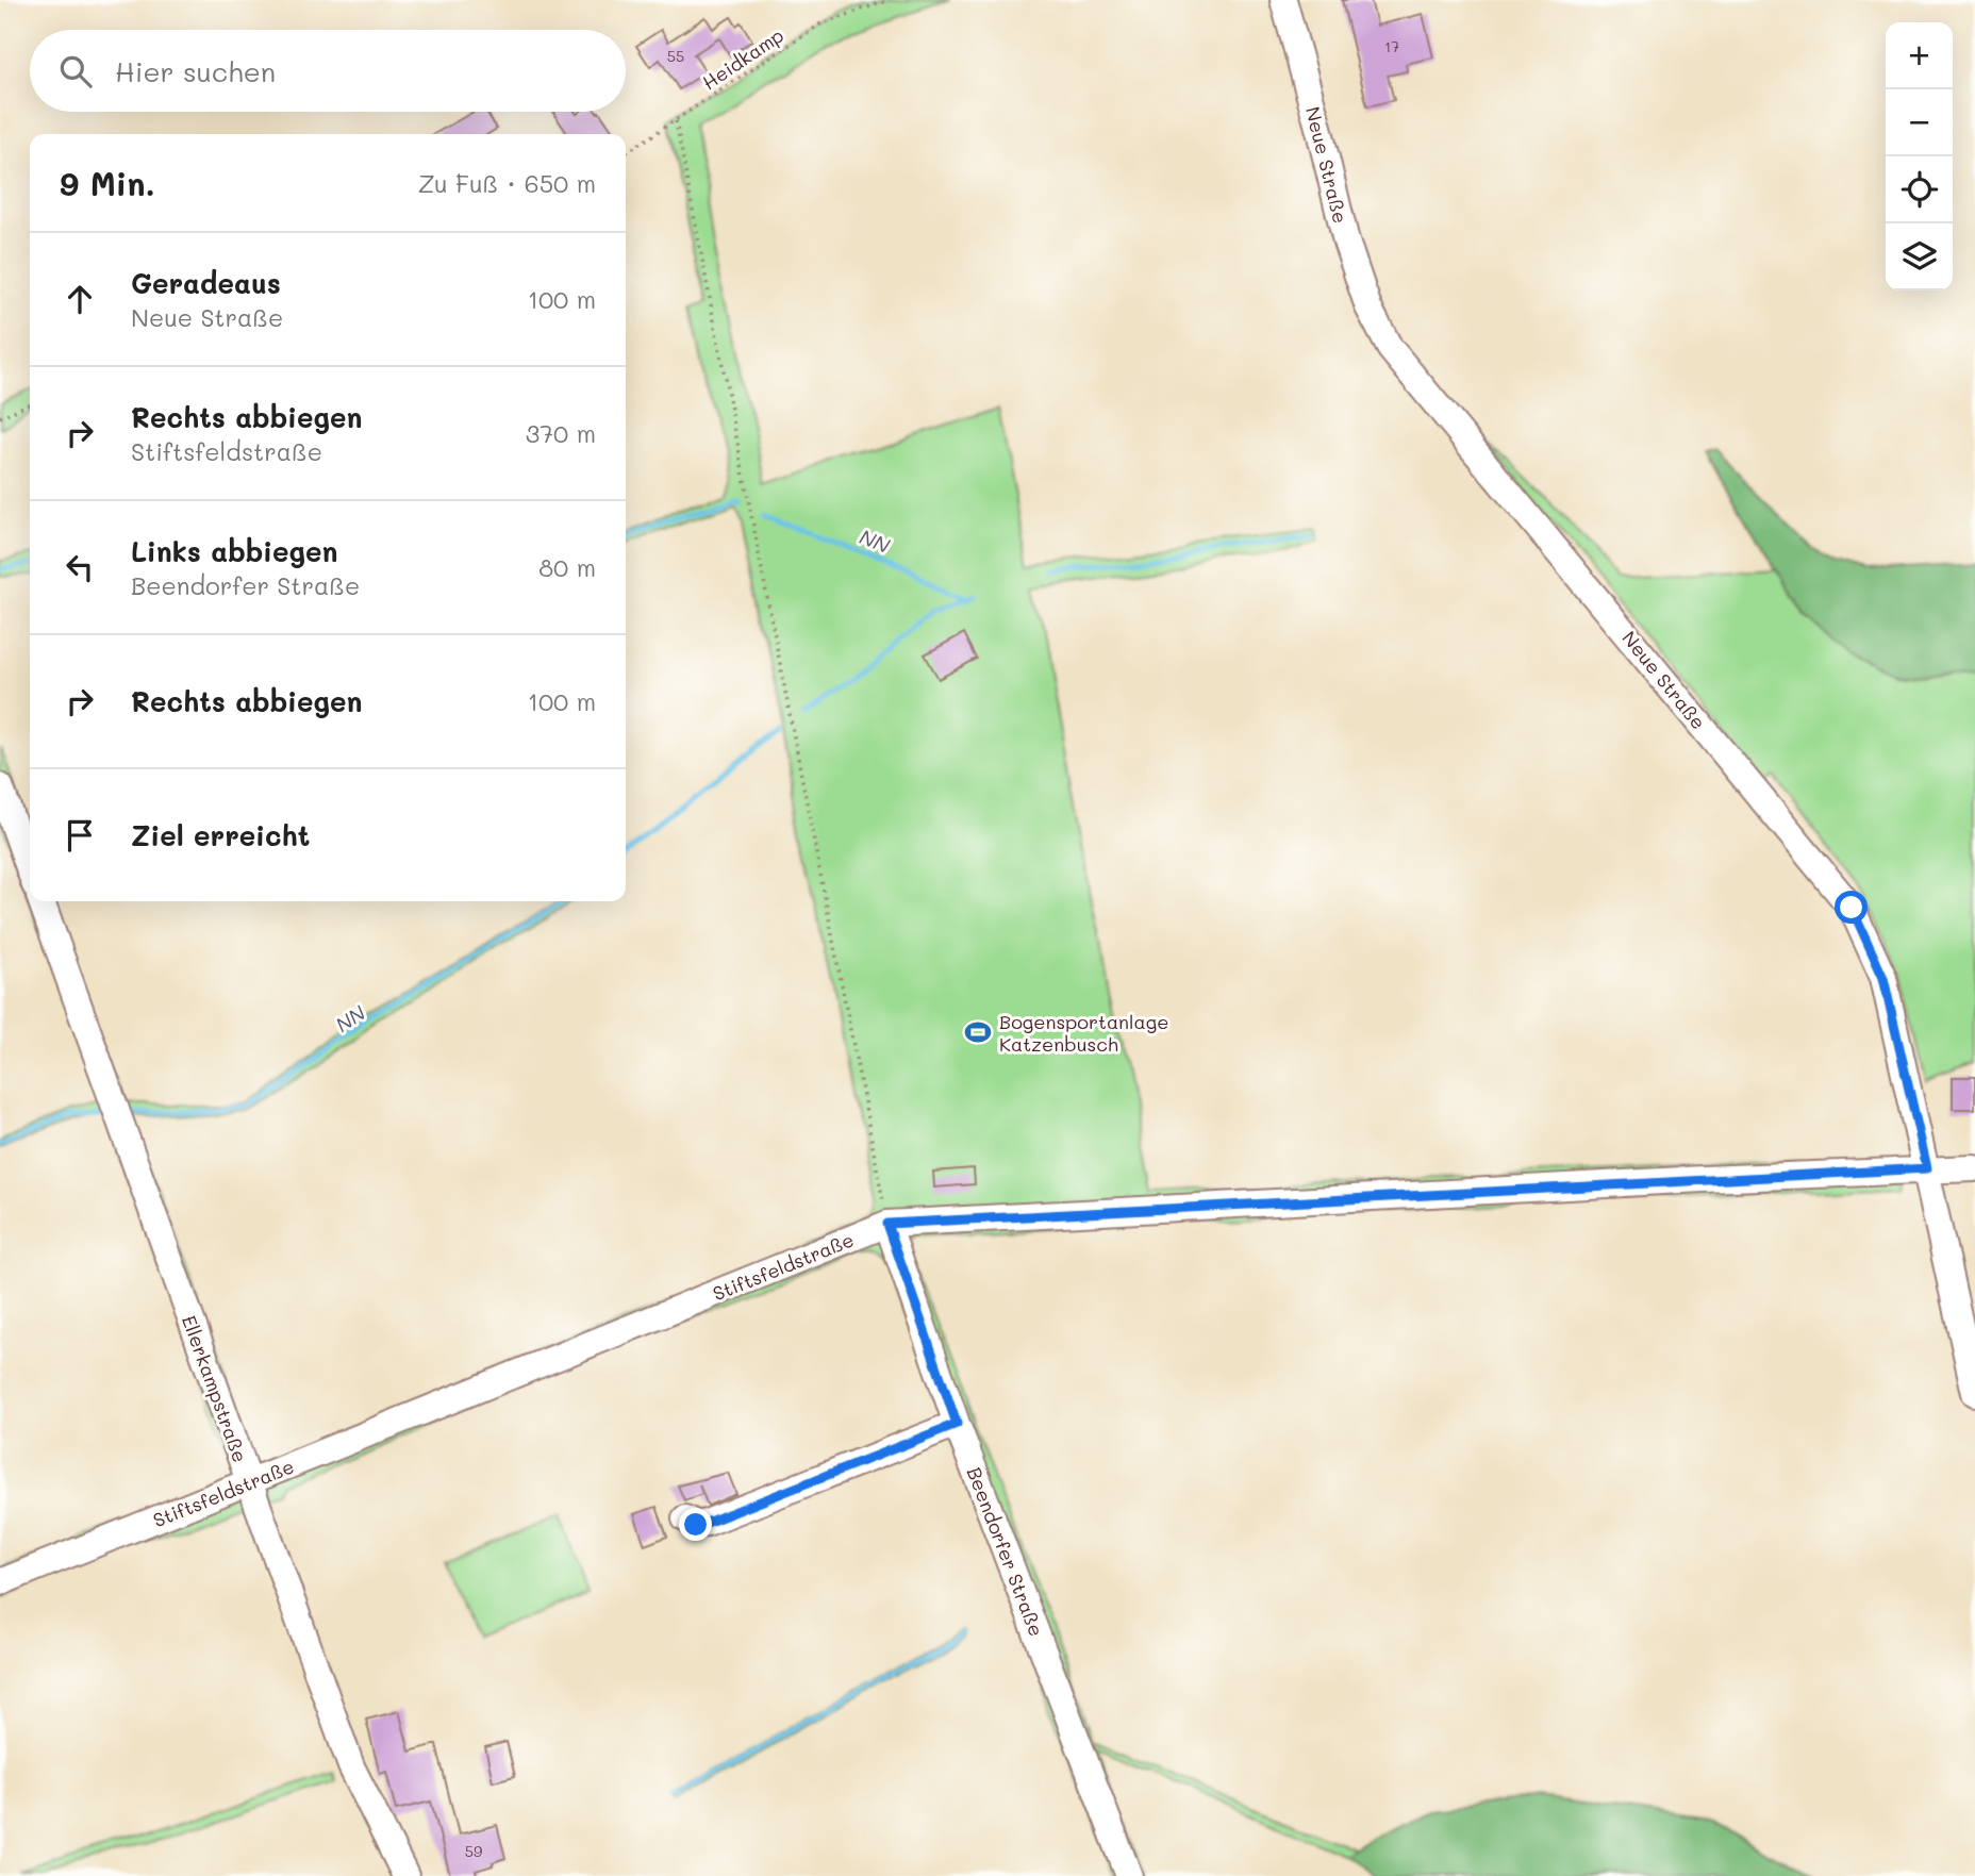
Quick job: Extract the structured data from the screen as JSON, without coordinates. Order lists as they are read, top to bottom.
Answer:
{
  "streets": {
    "street": [
      "Neue Straße",
      "Stiftsfeldstraße",
      "Ellerkampstraße",
      "Beendorfer Straße"
    ],
    "path": ["Heidkamp"]
  },
  "crossings": [
    ["Neue Straße", "Stiftsfeldstraße"],
    ["Stiftsfeldstraße", "Ellerkampstraße"],
    ["Stiftsfeldstraße", "Beendorfer Straße"]
  ],
  "water": ["NN"],
  "places": {
    "sports": ["Bogensportanlage Katzenbusch"]
  },
  "house_numbers": ["17", "55", "59"],
  "page": {
    "map_buttons": ["+", "−"],
    "search": "Hier suchen",
    "heading": ["9 Min.", "Zu Fuß · 650 m"],
    "list": [
      ["Geradeaus", "Neue Straße", "100 m"],
      ["Rechts abbiegen", "Stiftsfeldstraße", "370 m"],
      ["Links abbiegen", "Beendorfer Straße", "80 m"],
      ["Rechts abbiegen", "100 m"],
      "Ziel erreicht"
    ]
  }
}
